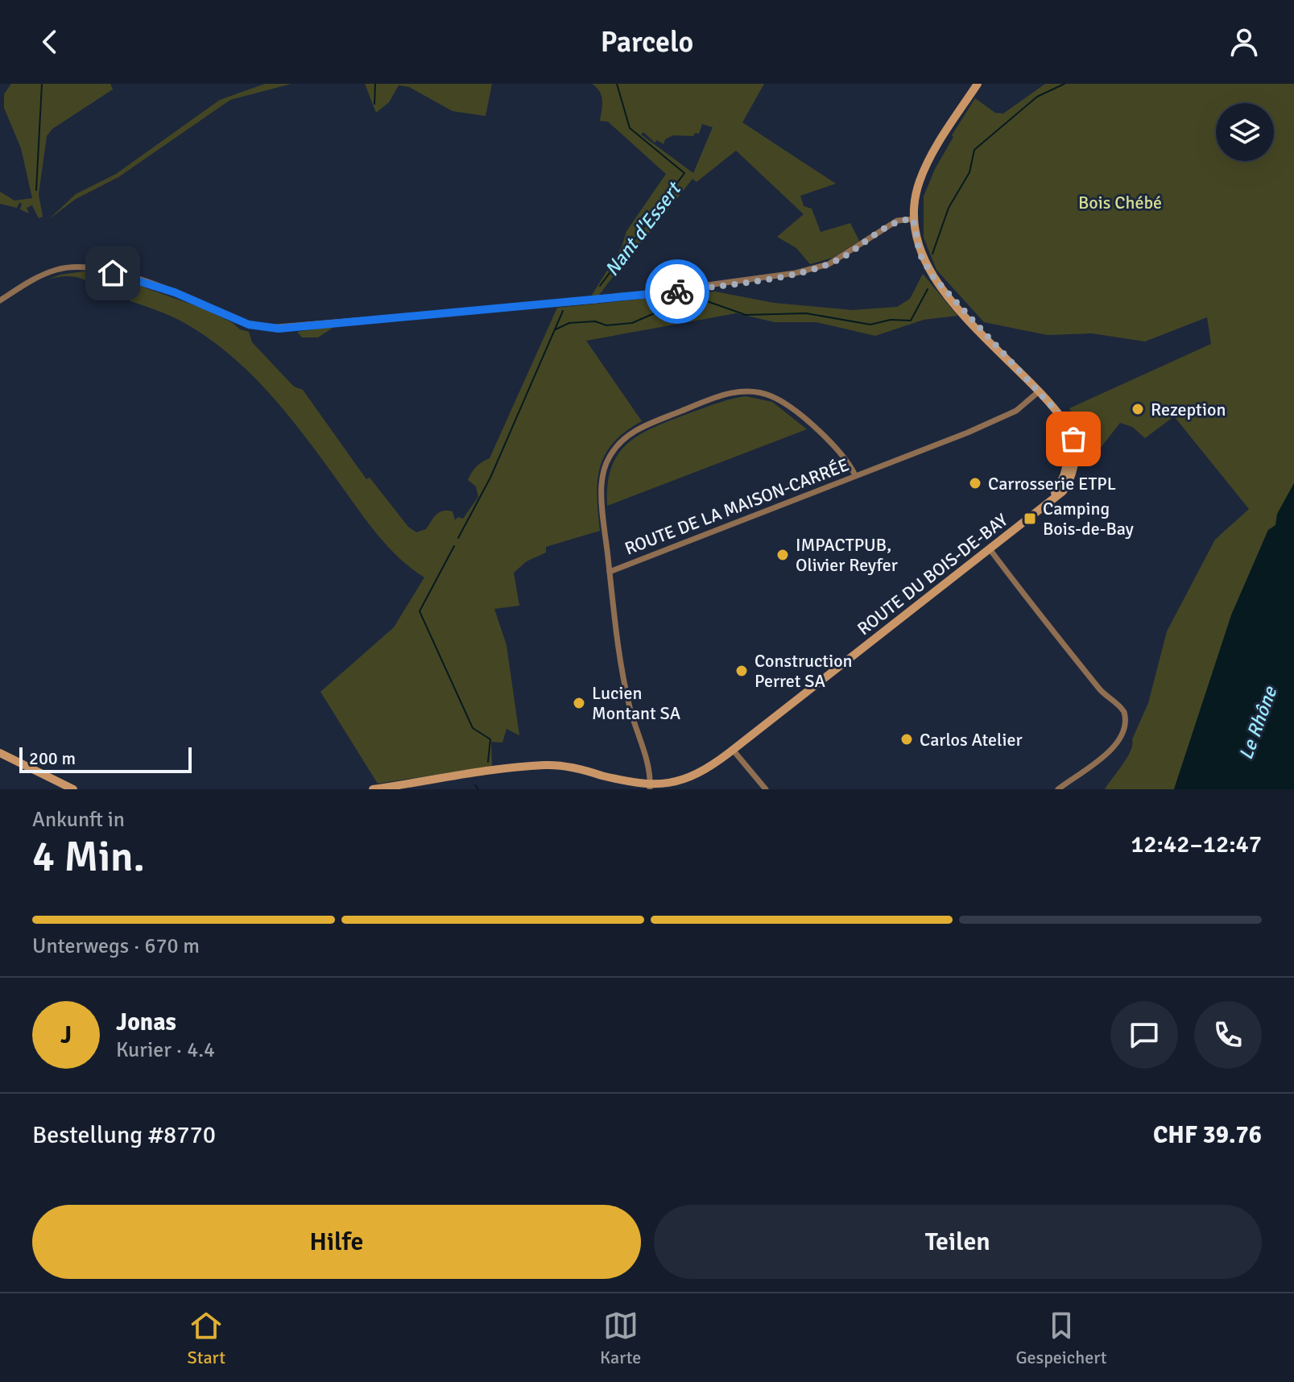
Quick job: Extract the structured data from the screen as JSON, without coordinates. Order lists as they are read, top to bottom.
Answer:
{
  "streets": {
    "main road": ["ROUTE DU BOIS-DE-BAY"],
    "street": ["ROUTE DE LA MAISON-CARRÉE"]
  },
  "crossings": [
    ["ROUTE DE LA MAISON-CARRÉE", "ROUTE DU BOIS-DE-BAY"]
  ],
  "water": ["Nant d'Essert", "Le Rhône"],
  "parks": ["Bois Chébé"],
  "places": {
    "other": [
      "Rezeption",
      "Carrosserie ETPL",
      "IMPACTPUB, Olivier Reyfer",
      "Construction Perret SA",
      "Lucien Montant SA",
      "Carlos Atelier"
    ],
    "transit": ["Camping Bois-de-Bay"]
  },
  "scale_bar": "200 m",
  "page": {
    "header": "Parcelo",
    "scale": "200 m",
    "heading": ["4 Min.", "Ankunft in", "12:42–12:47"],
    "panel": [
      "Jonas",
      "Kurier · 4.4",
      "Bestellung #8770",
      "CHF 39.76"
    ],
    "bar": "Unterwegs · 670 m",
    "round": "J",
    "buttons": ["Hilfe", "Teilen"],
    "tabs": ["Start", "Karte", "Gespeichert"]
  }
}
